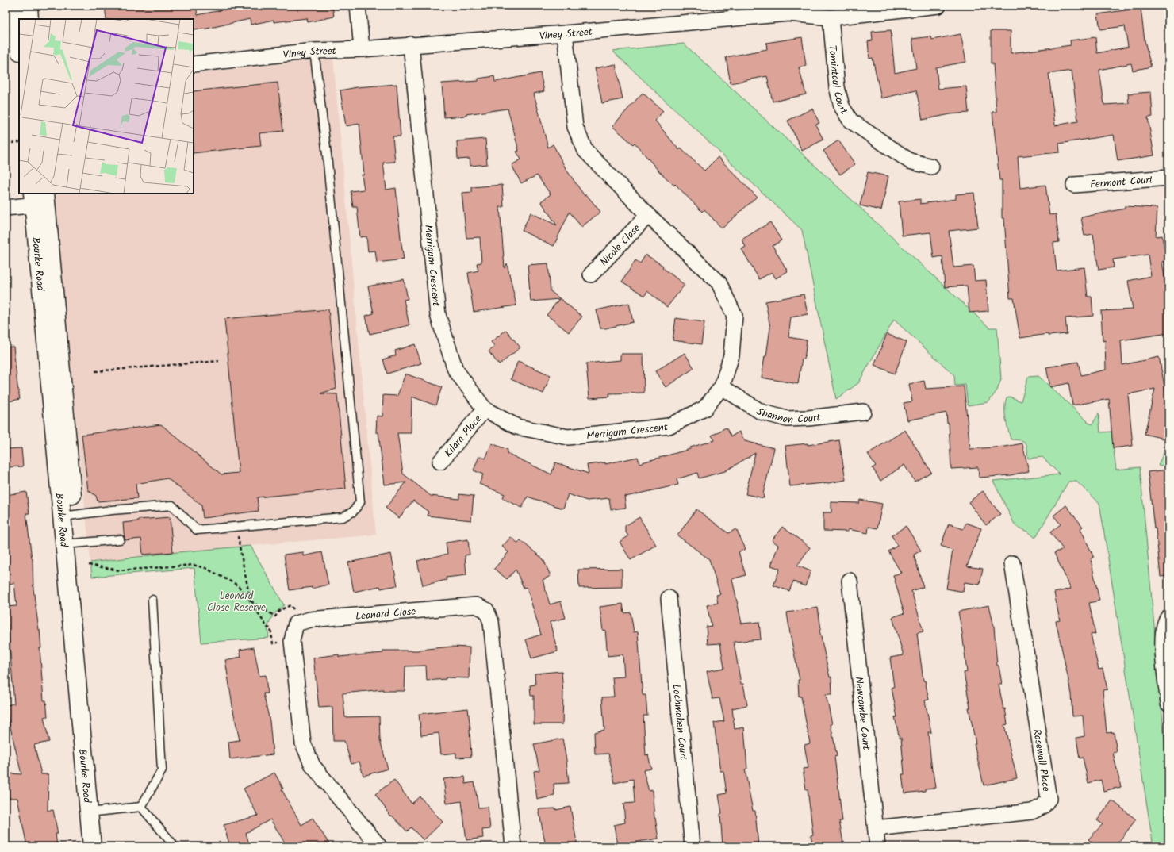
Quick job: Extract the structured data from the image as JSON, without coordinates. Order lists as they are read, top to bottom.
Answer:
{
  "streets": {
    "main road": ["Bourke Road"],
    "street": [
      "Viney Street",
      "Tomintoul Court",
      "Fermont Court",
      "Nicole Close",
      "Merrigum Crescent",
      "Shannon Court",
      "Kilara Place",
      "Leonard Close",
      "Newcombe Court",
      "Lochmaben Court",
      "Rosewall Place"
    ]
  },
  "crossings": [
    ["Viney Street", "Tomintoul Court"],
    ["Viney Street", "Merrigum Crescent"],
    ["Nicole Close", "Merrigum Crescent"],
    ["Merrigum Crescent", "Shannon Court"],
    ["Merrigum Crescent", "Kilara Place"],
    ["Newcombe Court", "Rosewall Place"]
  ],
  "parks": ["Leonard Close Reserve"]
}
